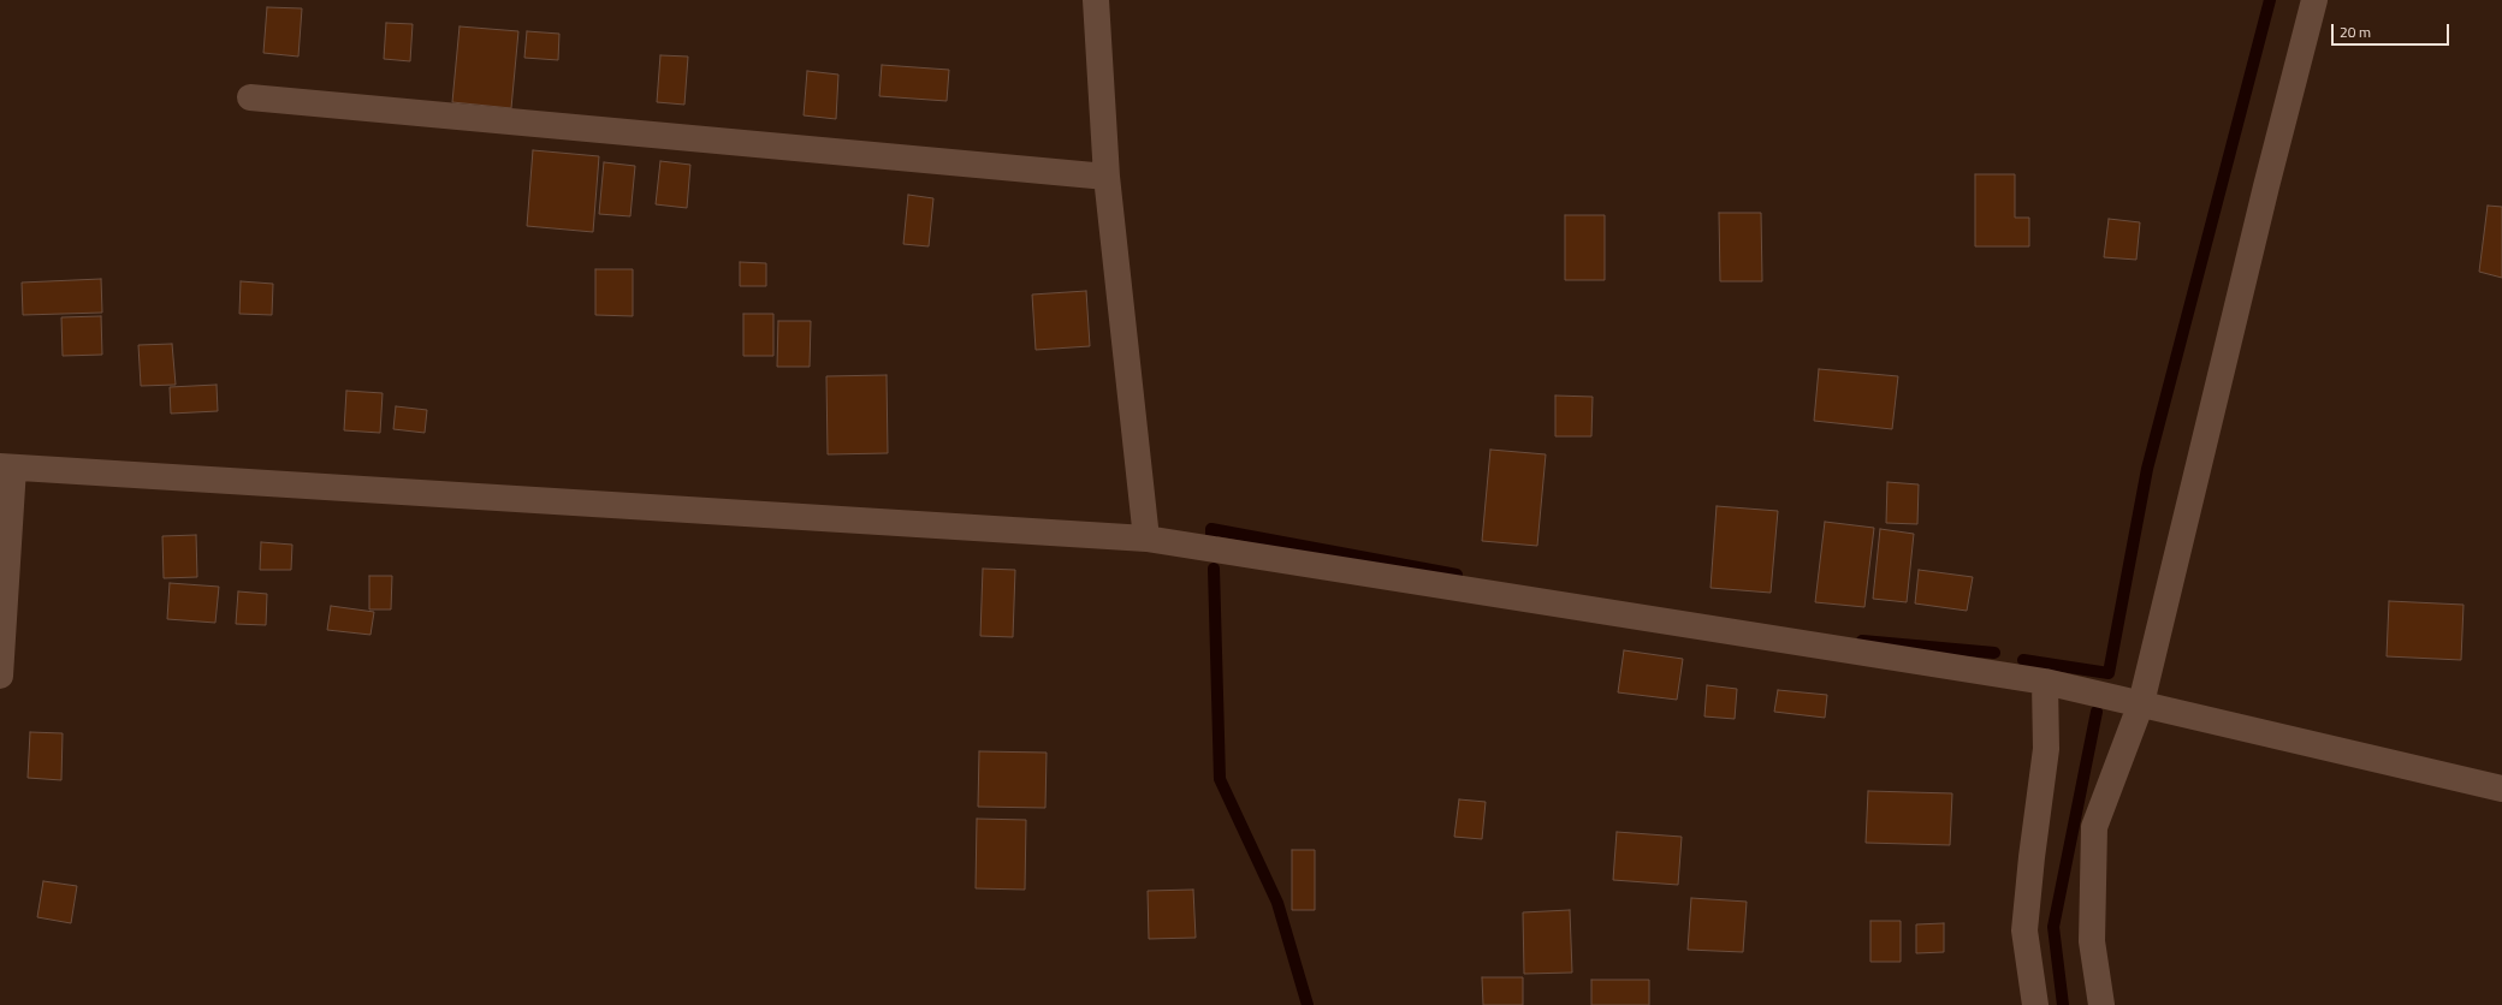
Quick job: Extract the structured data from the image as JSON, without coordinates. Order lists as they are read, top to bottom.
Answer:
{
  "scale_bar": "20 m"
}
